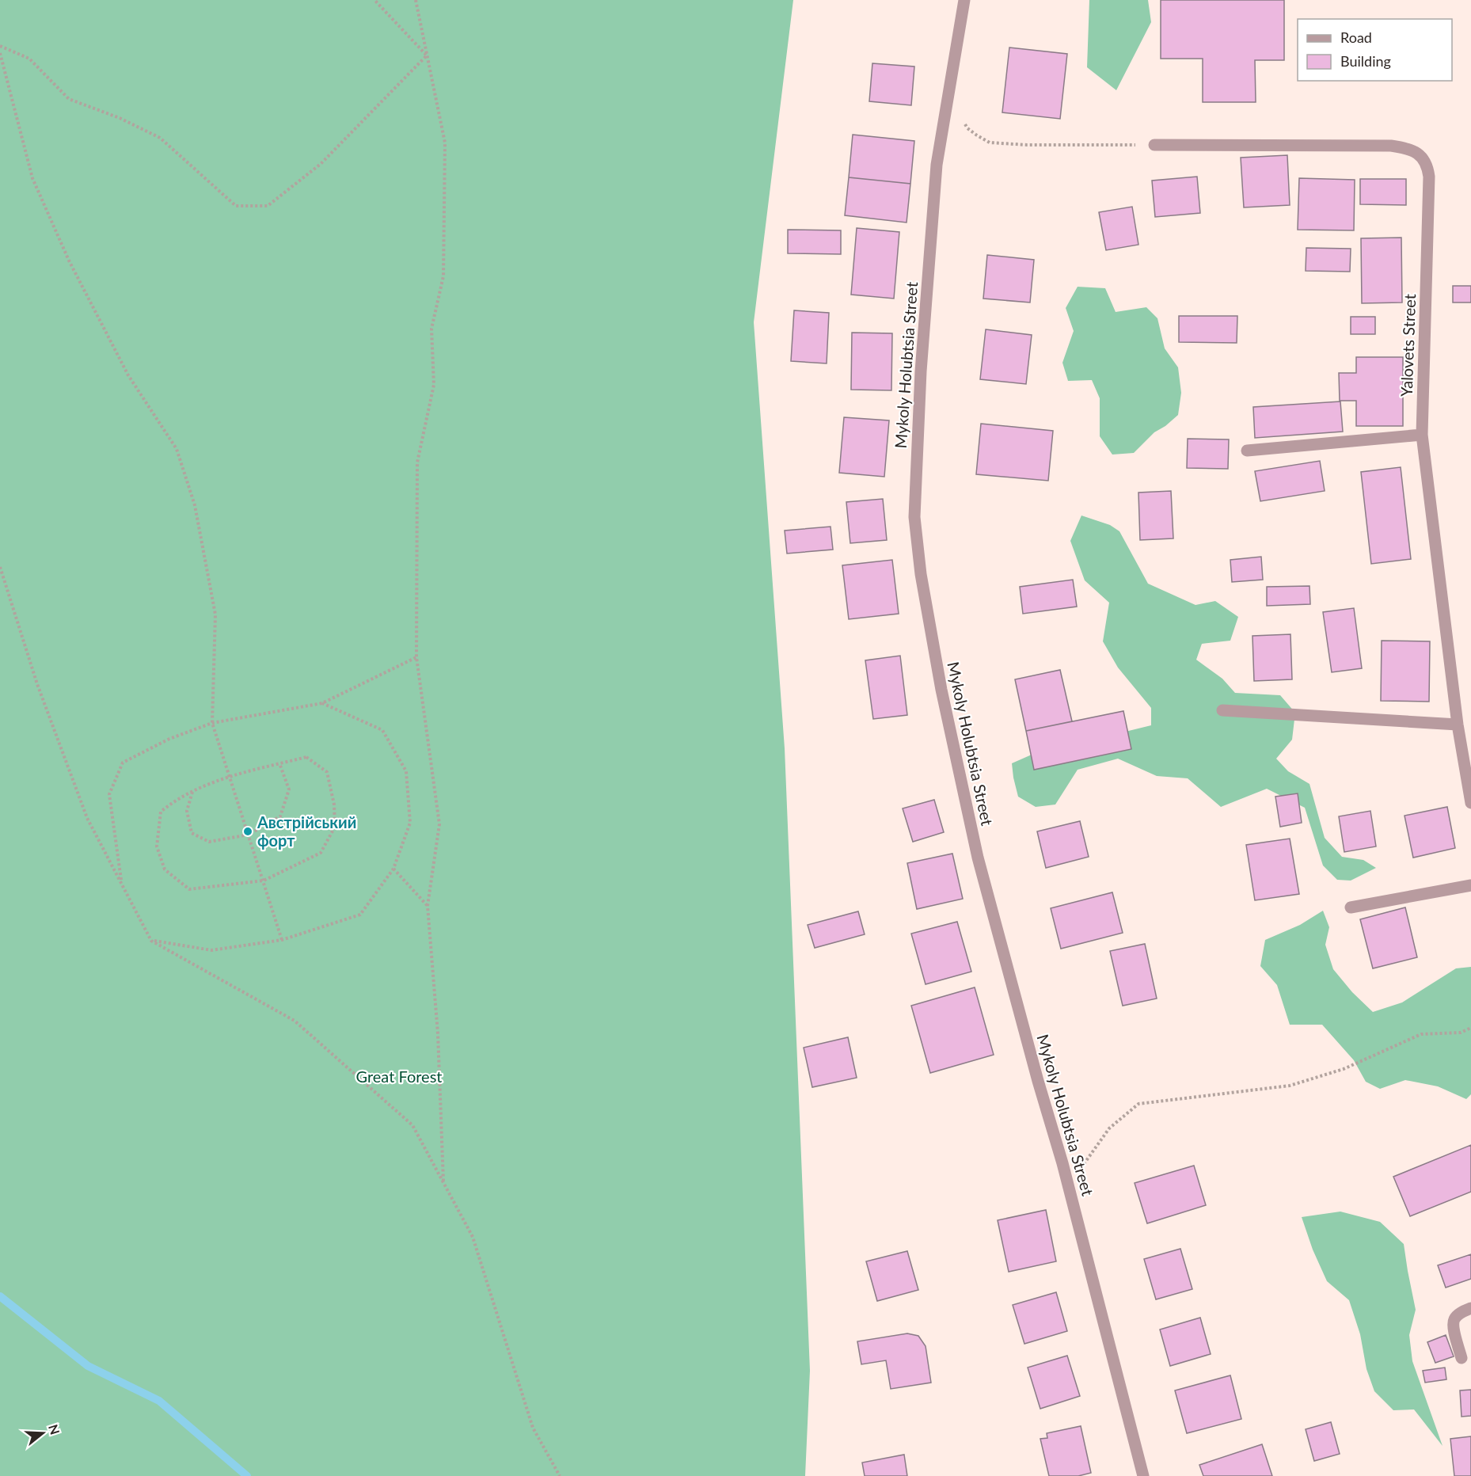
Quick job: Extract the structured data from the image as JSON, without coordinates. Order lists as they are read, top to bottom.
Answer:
{
  "streets": {
    "street": ["Yalovets Street", "Mykoly Holubtsia Street"]
  },
  "parks": ["Great Forest"],
  "places": ["Австрійський форт"],
  "legend": ["Road", "Building"],
  "north": "right"
}
